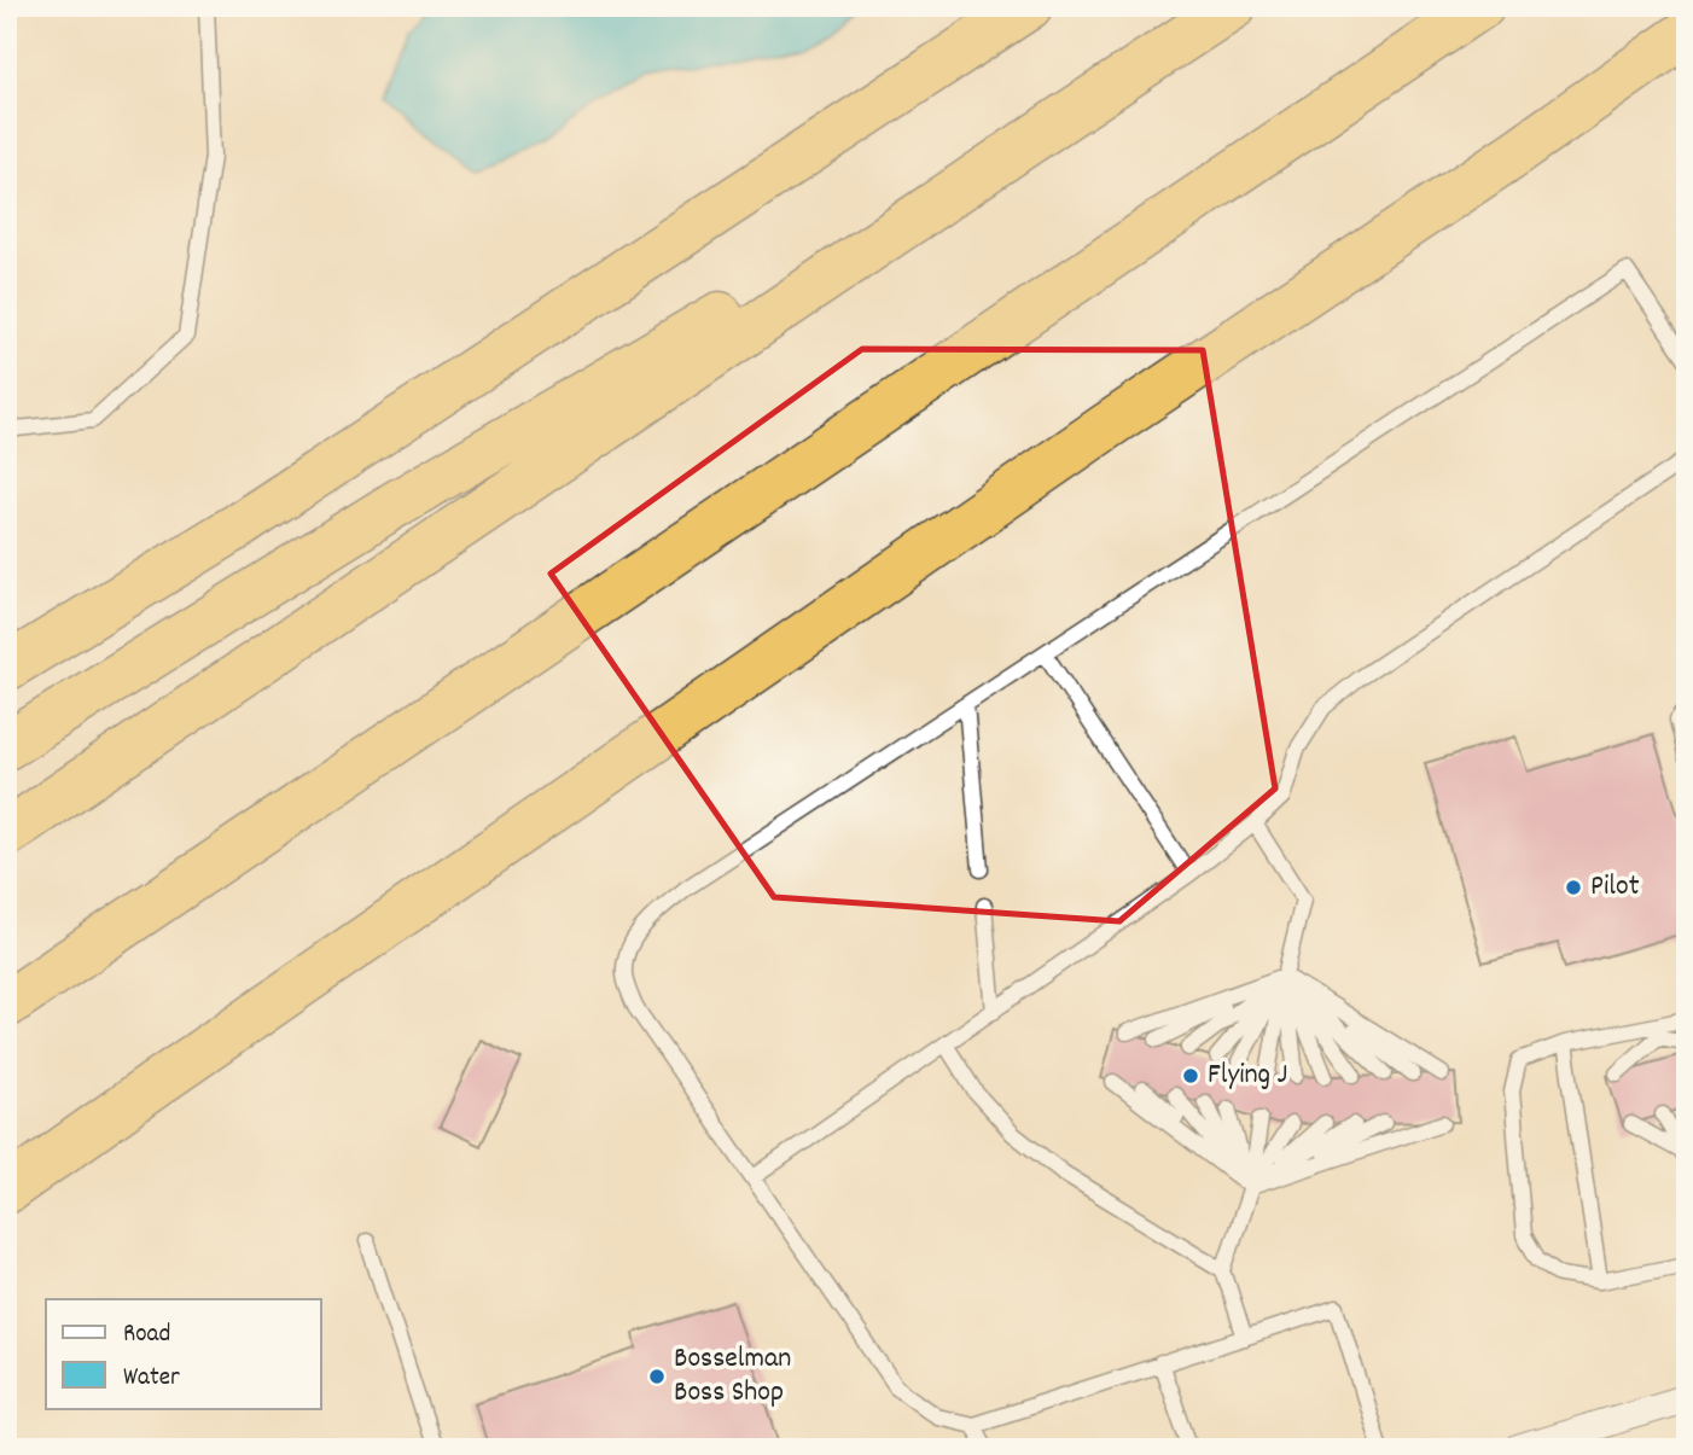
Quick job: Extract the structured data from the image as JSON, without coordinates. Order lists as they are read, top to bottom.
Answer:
{
  "places": ["Pilot", "Flying J", "Bosselman Boss Shop"],
  "legend": ["Road", "Water"]
}
